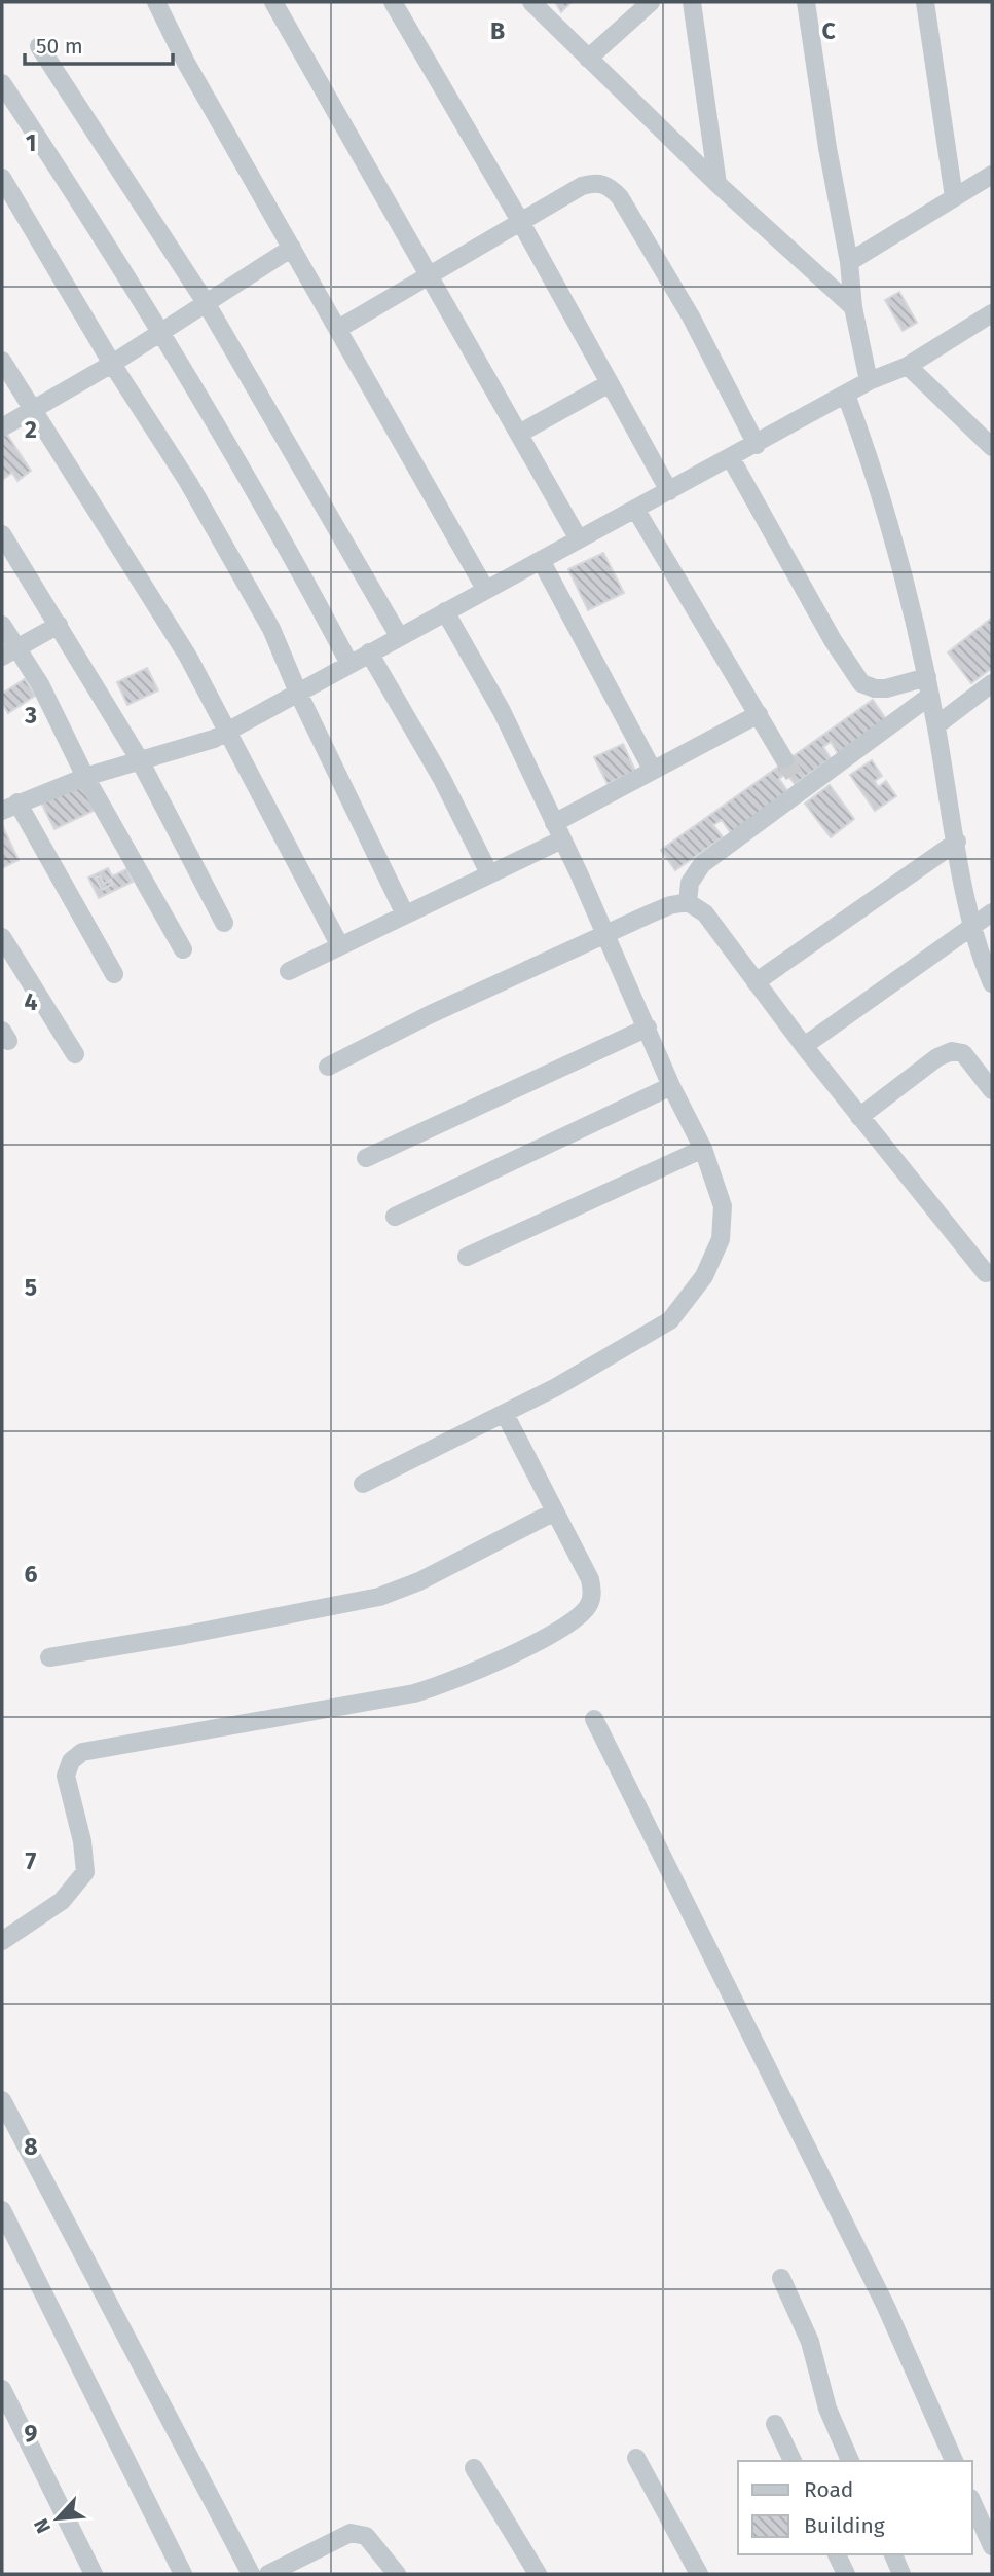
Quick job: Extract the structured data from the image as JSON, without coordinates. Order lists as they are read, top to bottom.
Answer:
{
  "legend": ["Road", "Building"],
  "scale_bar": "50 m",
  "north": "bottom left",
  "grid": {
    "columns": ["B", "C"],
    "rows": [
      "1",
      "2",
      "3",
      "4",
      "5",
      "6",
      "7",
      "8",
      "9"
    ]
  }
}
